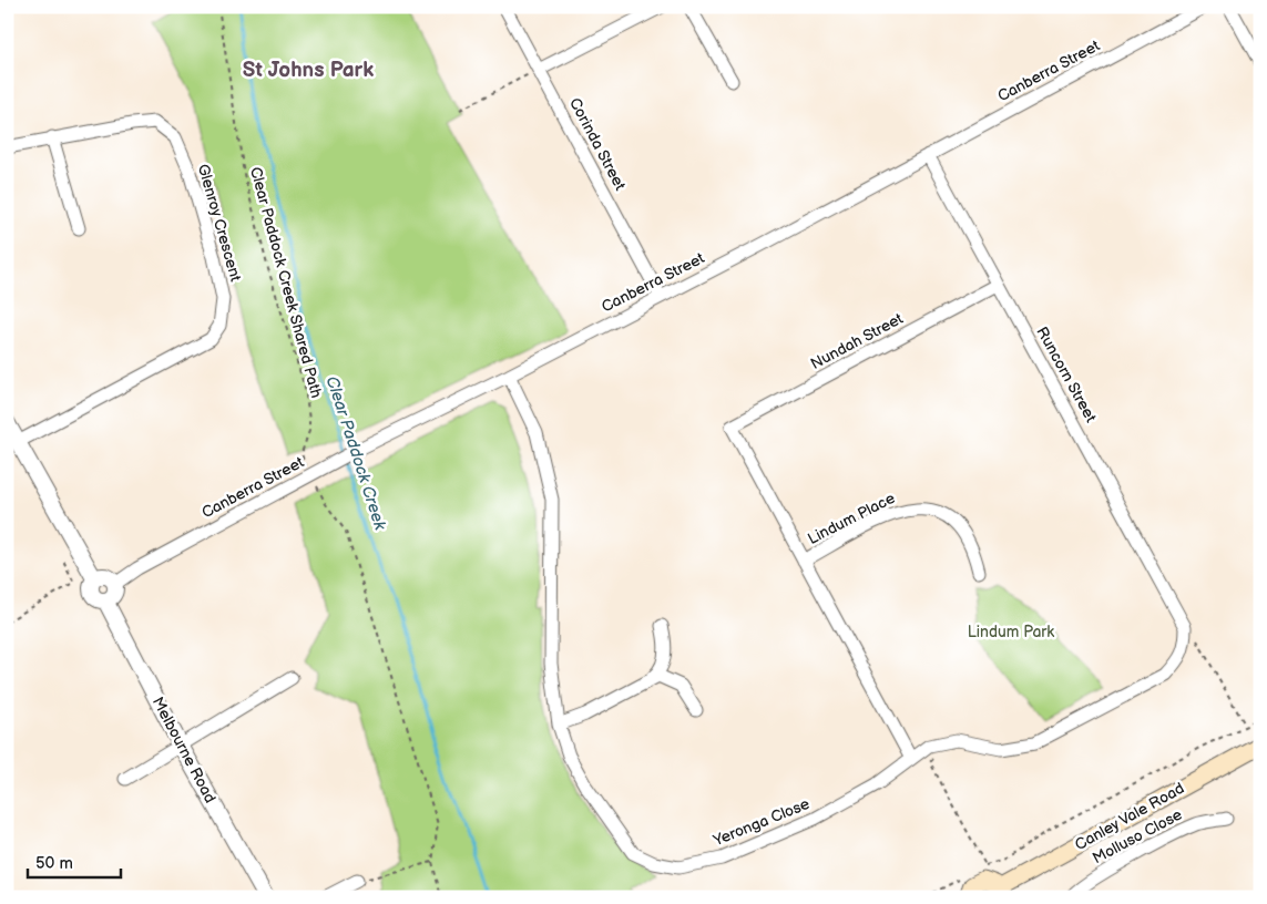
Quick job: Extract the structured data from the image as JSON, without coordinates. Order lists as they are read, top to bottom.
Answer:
{
  "streets": {
    "main road": ["Canley Vale Road"],
    "street": [
      "Canberra Street",
      "Corinda Street",
      "Glenroy Crescent",
      "Nundah Street",
      "Runcorn Street",
      "Lindum Place",
      "Melbourne Road",
      "Yeronga Close",
      "Molluso Close"
    ],
    "path": ["Clear Paddock Creek Shared Path"]
  },
  "crossings": [
    ["Canberra Street", "Corinda Street"],
    ["Canberra Street", "Runcorn Street"],
    ["Canberra Street", "Melbourne Road"],
    ["Canberra Street", "Yeronga Close"],
    ["Nundah Street", "Runcorn Street"],
    ["Nundah Street", "Lindum Place"],
    ["Runcorn Street", "Yeronga Close"]
  ],
  "districts": ["St Johns Park"],
  "water": ["Clear Paddock Creek"],
  "parks": ["Lindum Park"],
  "scale_bar": "50 m"
}
